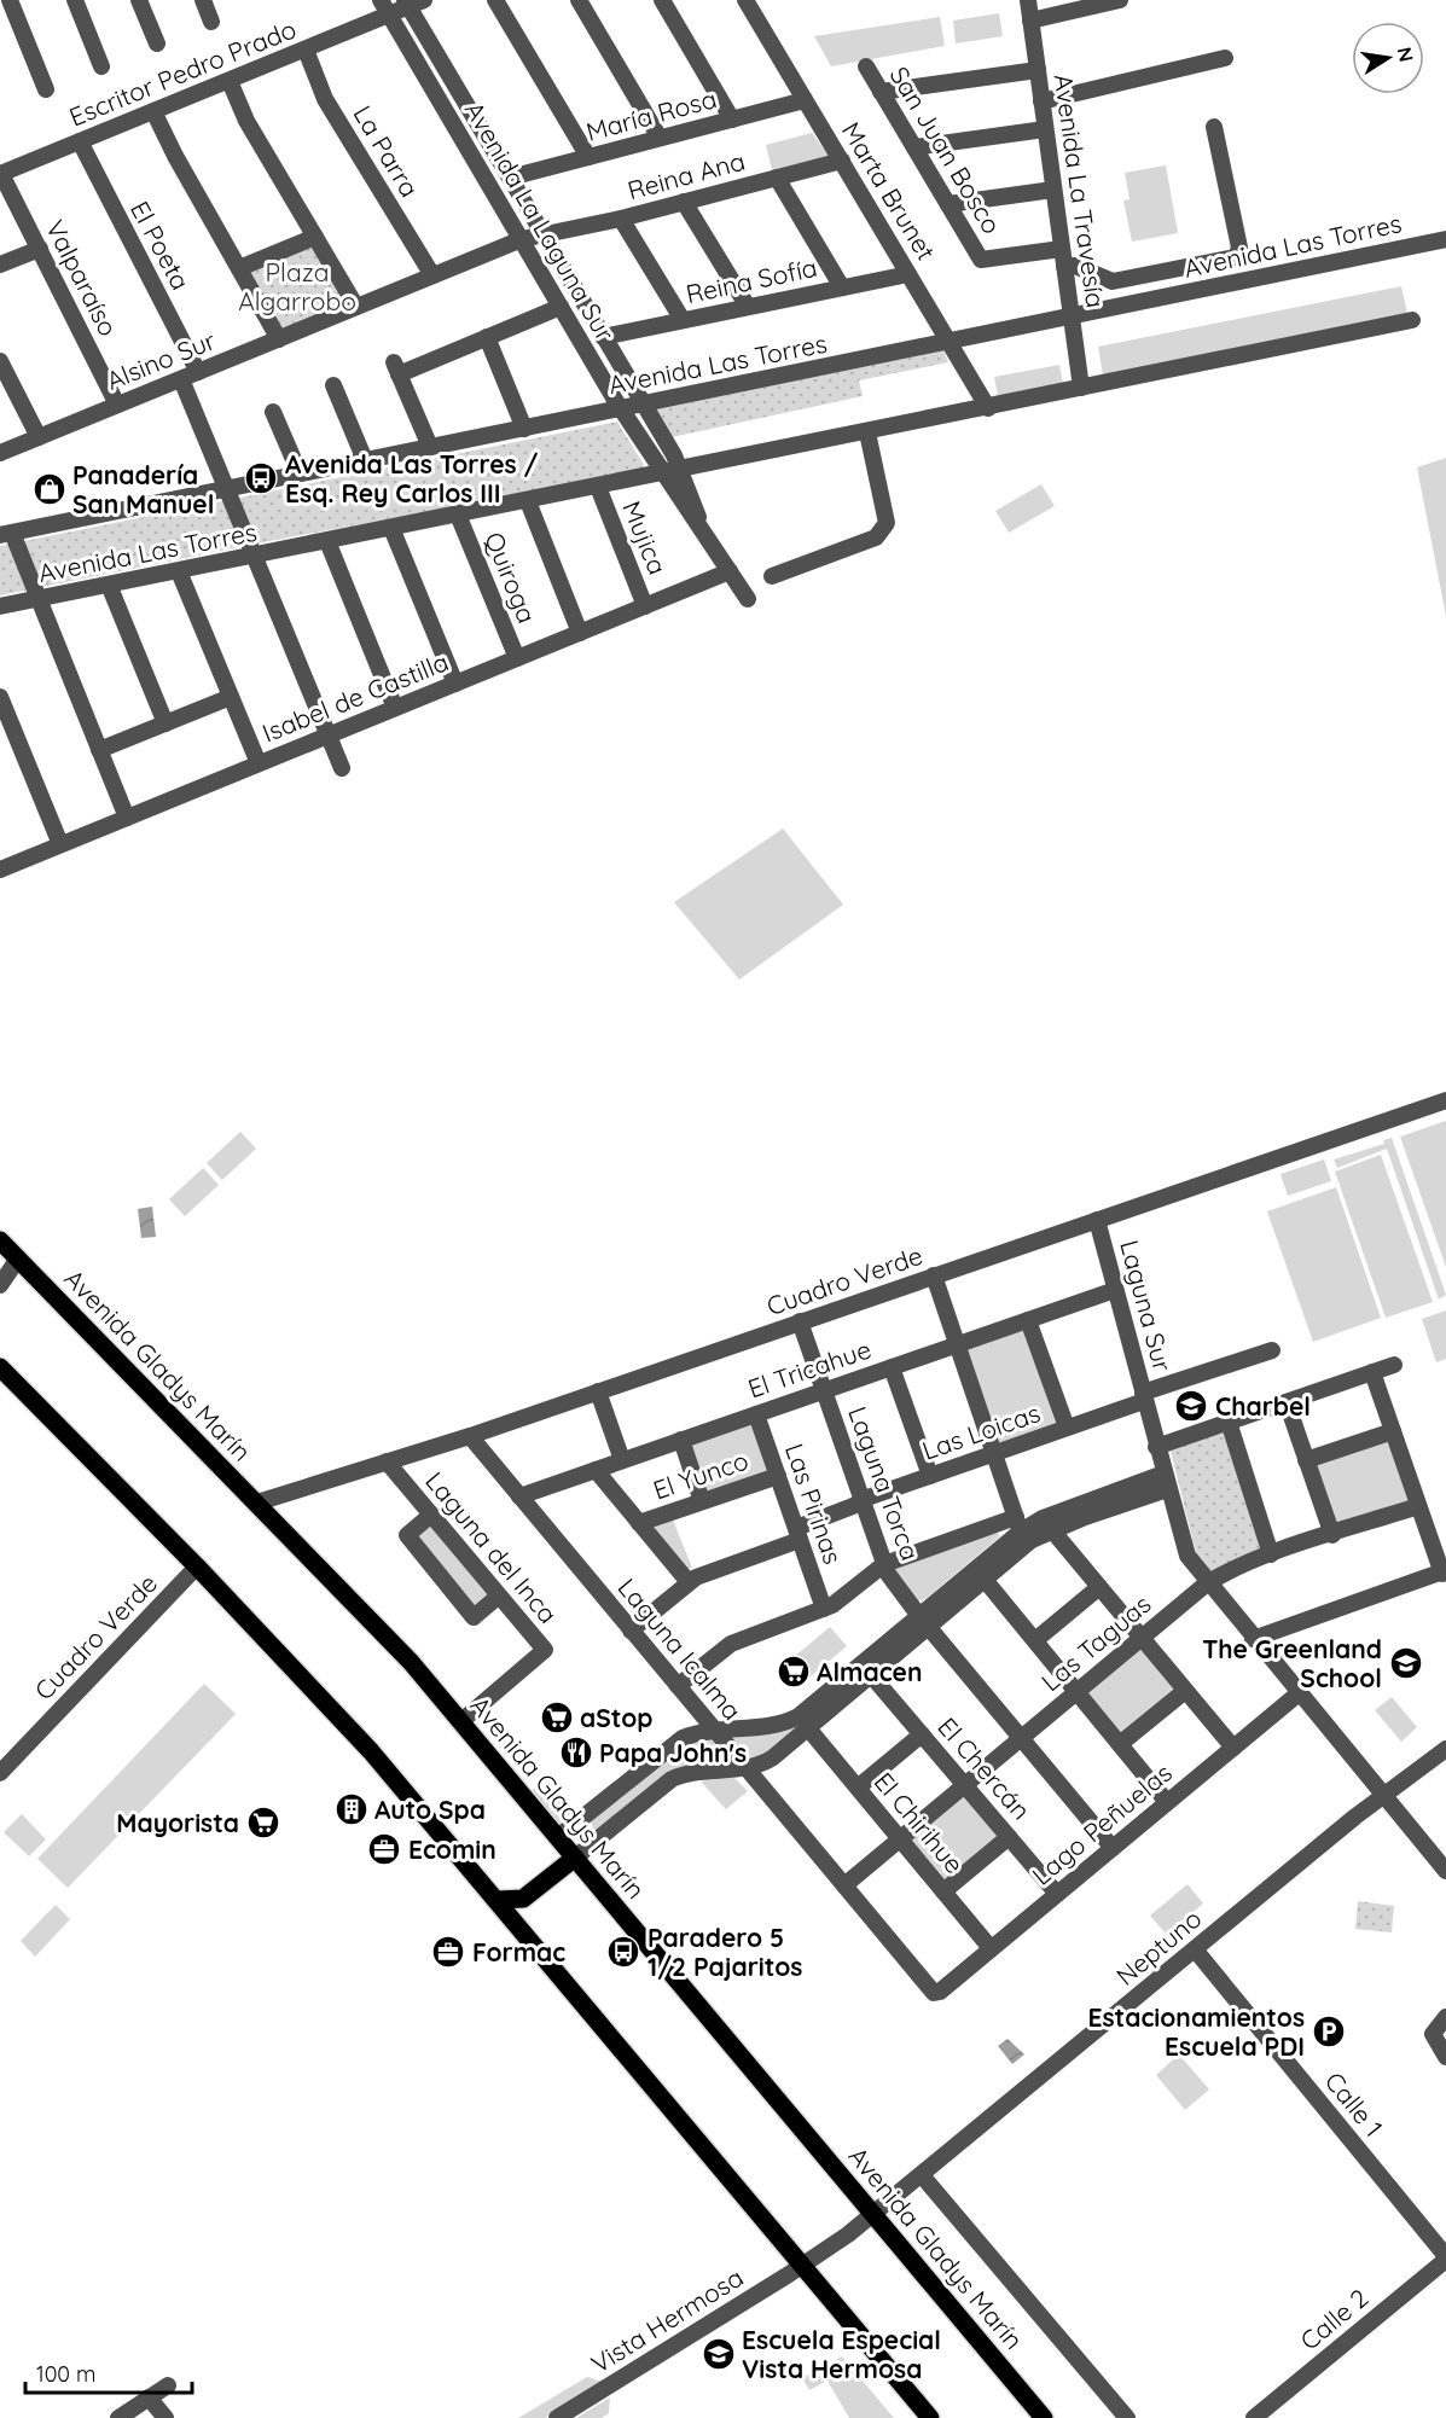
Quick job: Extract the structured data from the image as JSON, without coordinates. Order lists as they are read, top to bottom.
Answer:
{
  "streets": {
    "main road": ["Avenida Gladys Marín"],
    "street": [
      "Escritor Pedro Prado",
      "María Rosa",
      "San Juan Bosco",
      "La Parra",
      "Reina Ana",
      "Marta Brunet",
      "Avenida La Travesía",
      "Avenida La Laguna Sur",
      "El Poeta",
      "Avenida Las Torres",
      "Valparaíso",
      "Reina Sofía",
      "Alsino Sur",
      "Mujica",
      "Quiroga",
      "Isabel de Castilla",
      "Cuadro Verde",
      "Laguna Sur",
      "El Tricahue",
      "Las Loicas",
      "El Yunco",
      "Laguna Torca",
      "Las Pirinas",
      "Laguna del Inca",
      "Las Taguas",
      "Laguna Icalma",
      "El Chercán",
      "El Chirihue",
      "Lago Peñuelas",
      "Neptuno",
      "Calle 1",
      "Calle 2",
      "Vista Hermosa"
    ]
  },
  "crossings": [
    ["Escritor Pedro Prado", "La Parra"],
    ["Escritor Pedro Prado", "Avenida La Laguna Sur"],
    ["Escritor Pedro Prado", "El Poeta"],
    ["Escritor Pedro Prado", "Valparaíso"],
    ["María Rosa", "Marta Brunet"],
    ["María Rosa", "Avenida La Laguna Sur"],
    ["San Juan Bosco", "Avenida La Travesía"],
    ["La Parra", "Alsino Sur"],
    ["Reina Ana", "Marta Brunet"],
    ["Reina Ana", "Avenida La Laguna Sur"],
    ["Reina Ana", "Alsino Sur"],
    ["Marta Brunet", "Avenida Las Torres"],
    ["Marta Brunet", "Reina Sofía"],
    ["Avenida La Travesía", "Avenida Las Torres"],
    ["Avenida La Laguna Sur", "Avenida Las Torres"],
    ["Avenida La Laguna Sur", "Reina Sofía"],
    ["Avenida La Laguna Sur", "Alsino Sur"],
    ["Avenida La Laguna Sur", "Isabel de Castilla"],
    ["El Poeta", "Alsino Sur"],
    ["Avenida Las Torres", "Mujica"],
    ["Avenida Las Torres", "Quiroga"],
    ["Valparaíso", "Alsino Sur"],
    ["Mujica", "Isabel de Castilla"],
    ["Quiroga", "Isabel de Castilla"],
    ["Cuadro Verde", "Laguna Sur"],
    ["Cuadro Verde", "Avenida Gladys Marín"],
    ["Cuadro Verde", "Laguna Torca"],
    ["Cuadro Verde", "Laguna del Inca"],
    ["Cuadro Verde", "Laguna Icalma"],
    ["Laguna Sur", "El Tricahue"],
    ["Laguna Sur", "Las Loicas"],
    ["Laguna Sur", "Las Taguas"],
    ["Laguna Sur", "Lago Peñuelas"],
    ["Laguna Sur", "Neptuno"],
    ["Avenida Gladys Marín", "Laguna del Inca"],
    ["Avenida Gladys Marín", "Neptuno"],
    ["El Tricahue", "Laguna Torca"],
    ["El Tricahue", "Las Pirinas"],
    ["El Tricahue", "Laguna Icalma"],
    ["Las Loicas", "Laguna Torca"],
    ["Las Loicas", "Las Pirinas"],
    ["Las Loicas", "Laguna Icalma"],
    ["El Yunco", "Las Pirinas"],
    ["Laguna Torca", "Las Taguas"],
    ["Laguna Torca", "Lago Peñuelas"],
    ["Las Taguas", "Laguna Icalma"],
    ["Las Taguas", "El Chercán"],
    ["Las Taguas", "El Chirihue"],
    ["Laguna Icalma", "Lago Peñuelas"],
    ["El Chercán", "Lago Peñuelas"],
    ["El Chirihue", "Lago Peñuelas"],
    ["Neptuno", "Calle 1"],
    ["Neptuno", "Vista Hermosa"],
    ["Calle 1", "Calle 2"]
  ],
  "parks": ["Plaza Algarrobo"],
  "places": {
    "bus stop": ["Avenida Las Torres / Esq. Rey Carlos III", "Paradero 5 1/2 Pajaritos"],
    "shop": ["Panadería San Manuel"],
    "school or university": ["Charbel", "The Greenland School", "Escuela Especial Vista Hermosa"],
    "supermarket": ["Almacen", "aStop", "Mayorista"],
    "restaurant": ["Papa John's"],
    "building": ["Auto Spa"],
    "office": ["Ecomin", "Formac"],
    "parking": ["Estacionamientos Escuela PDI"]
  },
  "scale_bar": "100 m",
  "north": "right"
}
